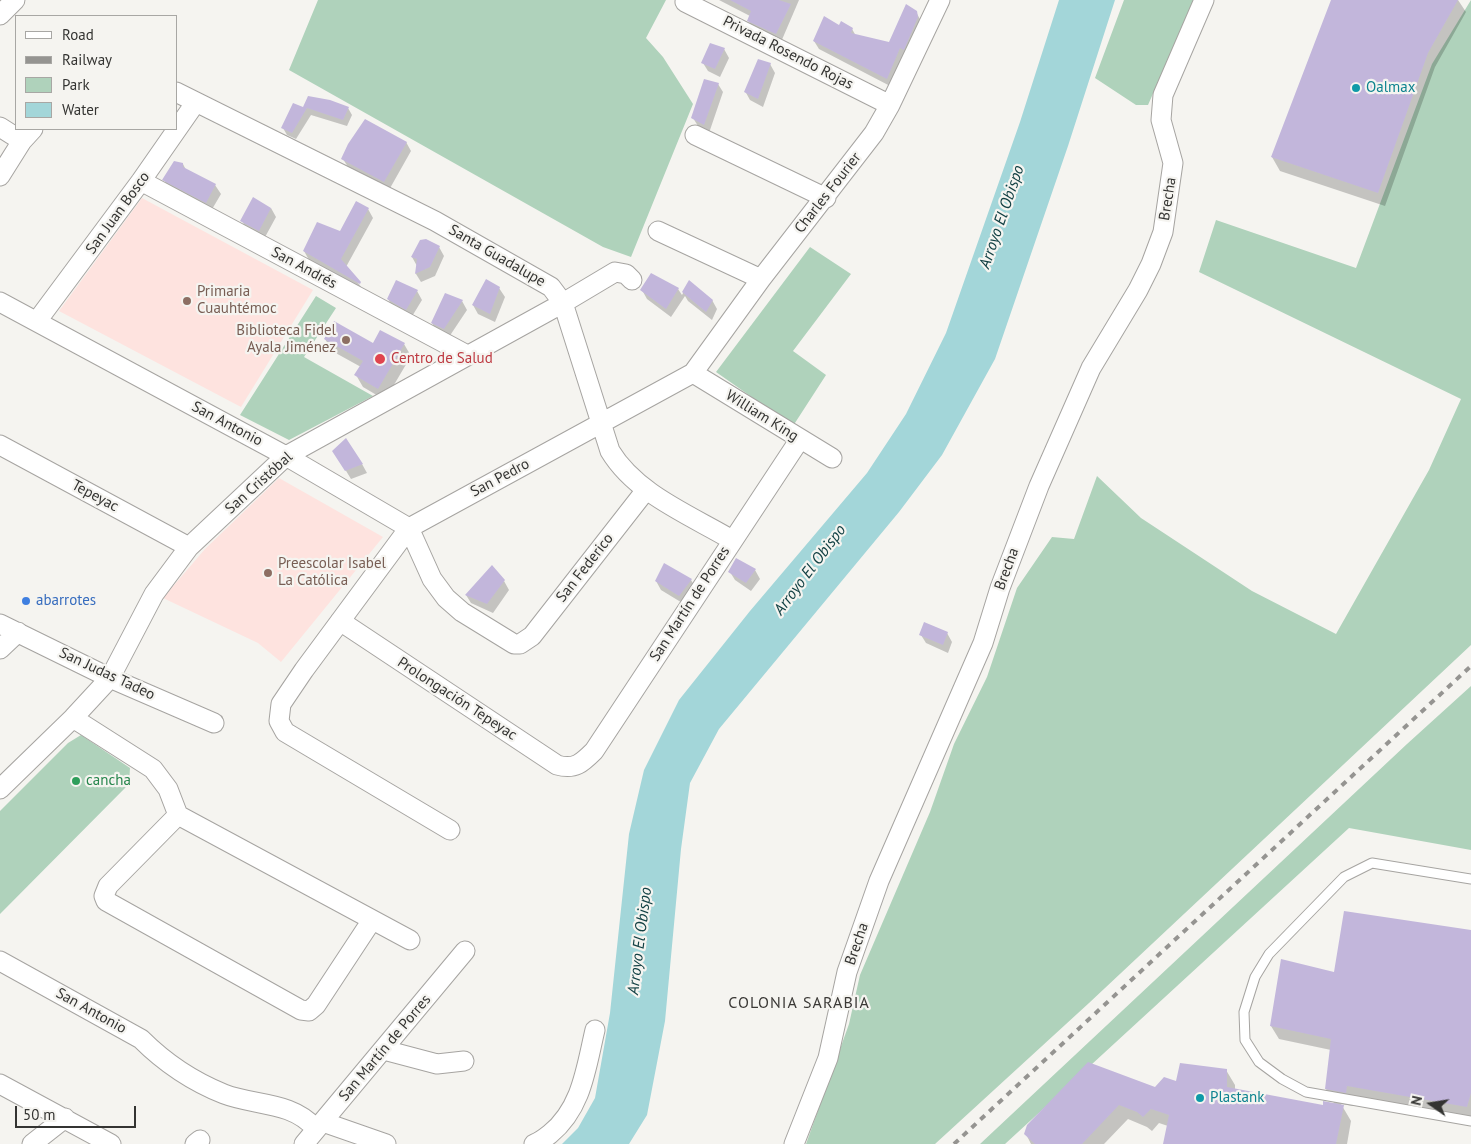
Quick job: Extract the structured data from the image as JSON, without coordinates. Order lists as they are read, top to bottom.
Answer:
{
  "streets": {
    "street": [
      "Privada Rosendo Rojas",
      "Charles Fourier",
      "Brecha",
      "San Juan Bosco",
      "Santa Guadalupe",
      "San Andrés",
      "William King",
      "San Antonio",
      "San Pedro",
      "San Cristóbal",
      "Tepeyac",
      "San Federico",
      "San Martín de Porres",
      "San Judas Tadeo",
      "Prolongación Tepeyac"
    ]
  },
  "crossings": [
    ["Privada Rosendo Rojas", "Charles Fourier"],
    ["Charles Fourier", "William King"],
    ["Charles Fourier", "San Pedro"],
    ["San Juan Bosco", "Santa Guadalupe"],
    ["San Juan Bosco", "San Andrés"],
    ["San Juan Bosco", "San Antonio"],
    ["Santa Guadalupe", "San Pedro"],
    ["Santa Guadalupe", "San Cristóbal"],
    ["Santa Guadalupe", "San Federico"],
    ["Santa Guadalupe", "San Martín de Porres"],
    ["San Andrés", "San Cristóbal"],
    ["William King", "San Pedro"],
    ["William King", "San Martín de Porres"],
    ["San Antonio", "San Pedro"],
    ["San Antonio", "San Cristóbal"],
    ["San Antonio", "San Federico"],
    ["San Antonio", "San Martín de Porres"],
    ["San Pedro", "San Federico"],
    ["San Pedro", "Prolongación Tepeyac"],
    ["San Cristóbal", "Tepeyac"],
    ["San Cristóbal", "San Judas Tadeo"],
    ["San Martín de Porres", "Prolongación Tepeyac"]
  ],
  "districts": ["COLONIA SARABIA"],
  "water": ["Arroyo El Obispo"],
  "places": [
    "Oalmax",
    "Primaria Cuauhtémoc",
    "Biblioteca Fidel Ayala Jiménez",
    "Centro de Salud",
    "Preescolar Isabel La Católica",
    "abarrotes",
    "cancha",
    "Plastank"
  ],
  "legend": [
    "Road",
    "Railway",
    "Park",
    "Water"
  ],
  "scale_bar": "50 m",
  "north": "left"
}
